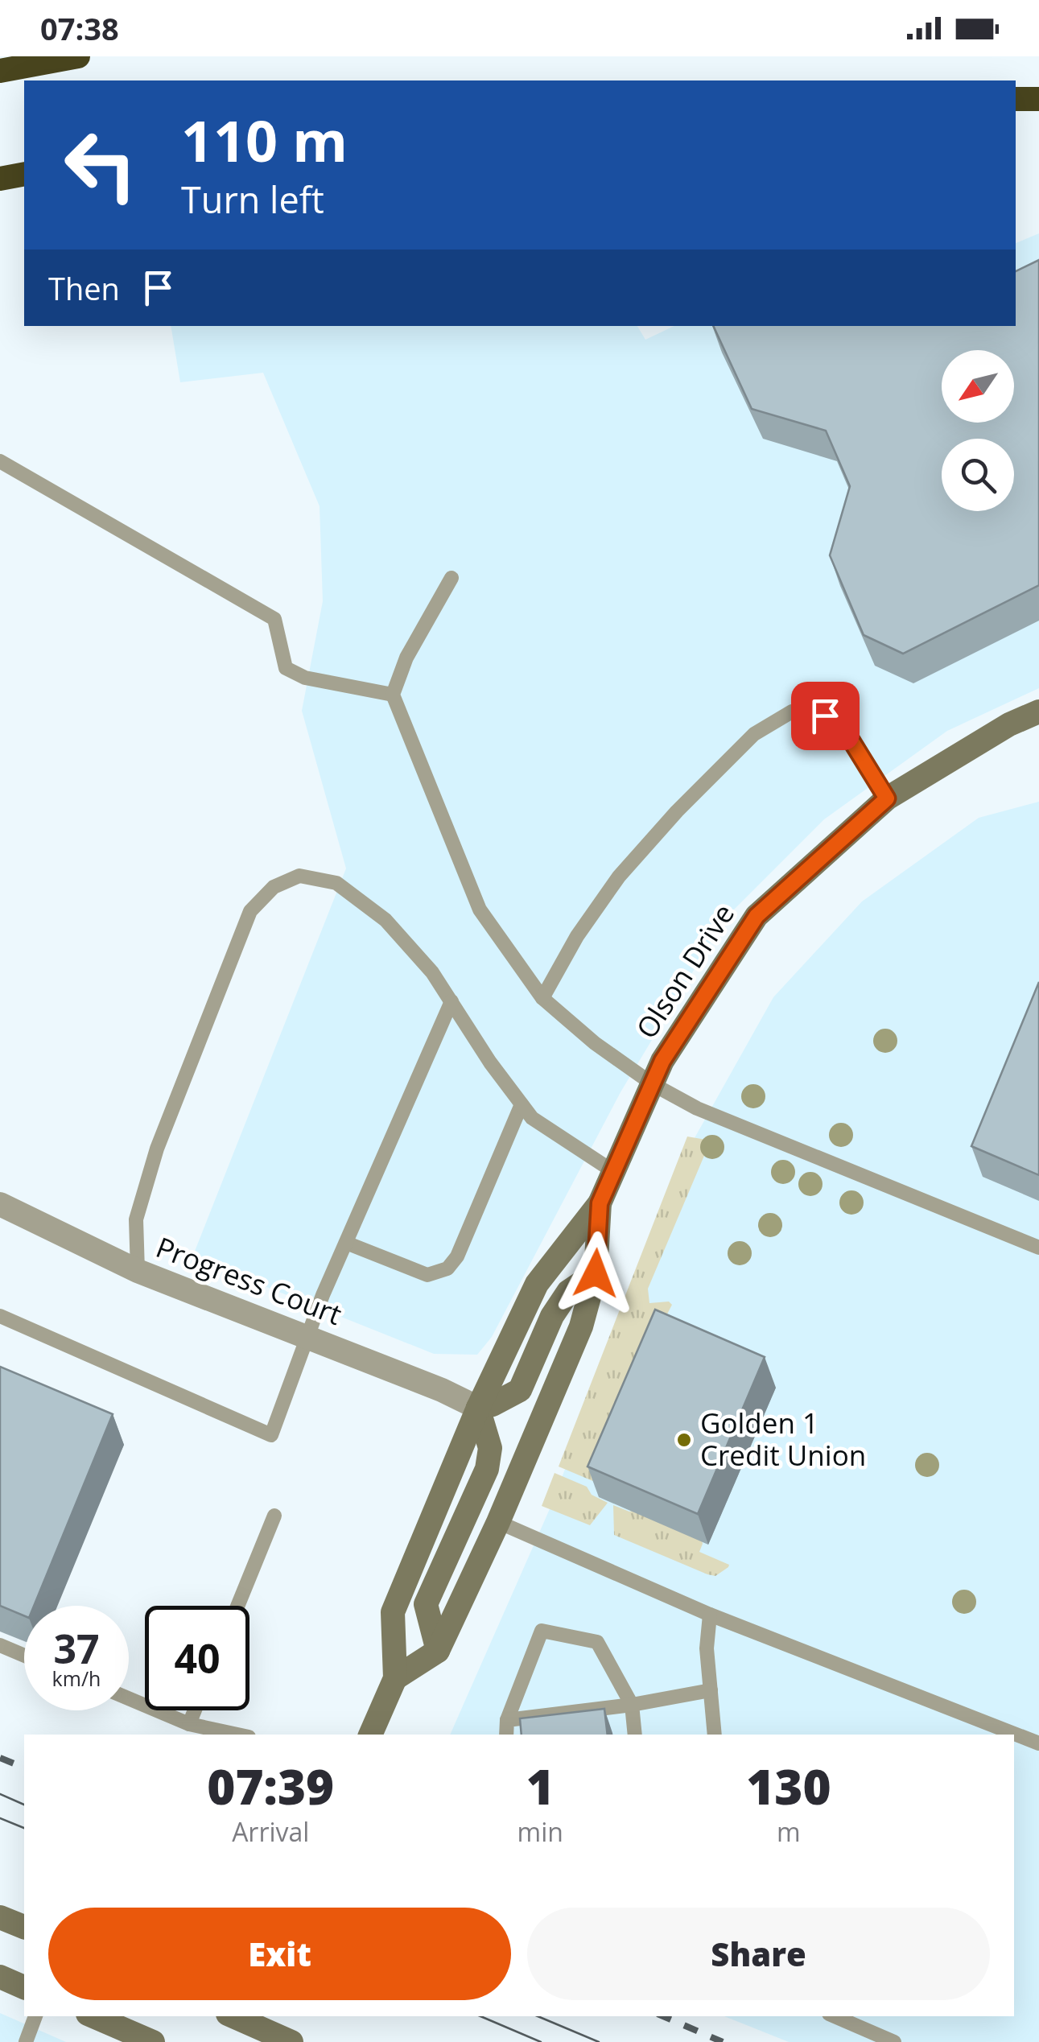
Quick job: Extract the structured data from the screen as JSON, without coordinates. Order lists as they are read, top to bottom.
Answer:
{
  "streets": {
    "street": ["Olson Drive", "Progress Court"]
  },
  "crossings": [
    ["Olson Drive", "Progress Court"]
  ],
  "places": ["Golden 1 Credit Union"],
  "north": "bottom left",
  "page": {
    "status": "07:38",
    "turn": ["110 m", "Turn left"],
    "then": "Then",
    "speed": "37 km/h",
    "limit": "40",
    "eta": [
      "07:39",
      "Arrival",
      "1",
      "min",
      "130",
      "m"
    ],
    "buttons": ["Exit", "Share"]
  }
}
